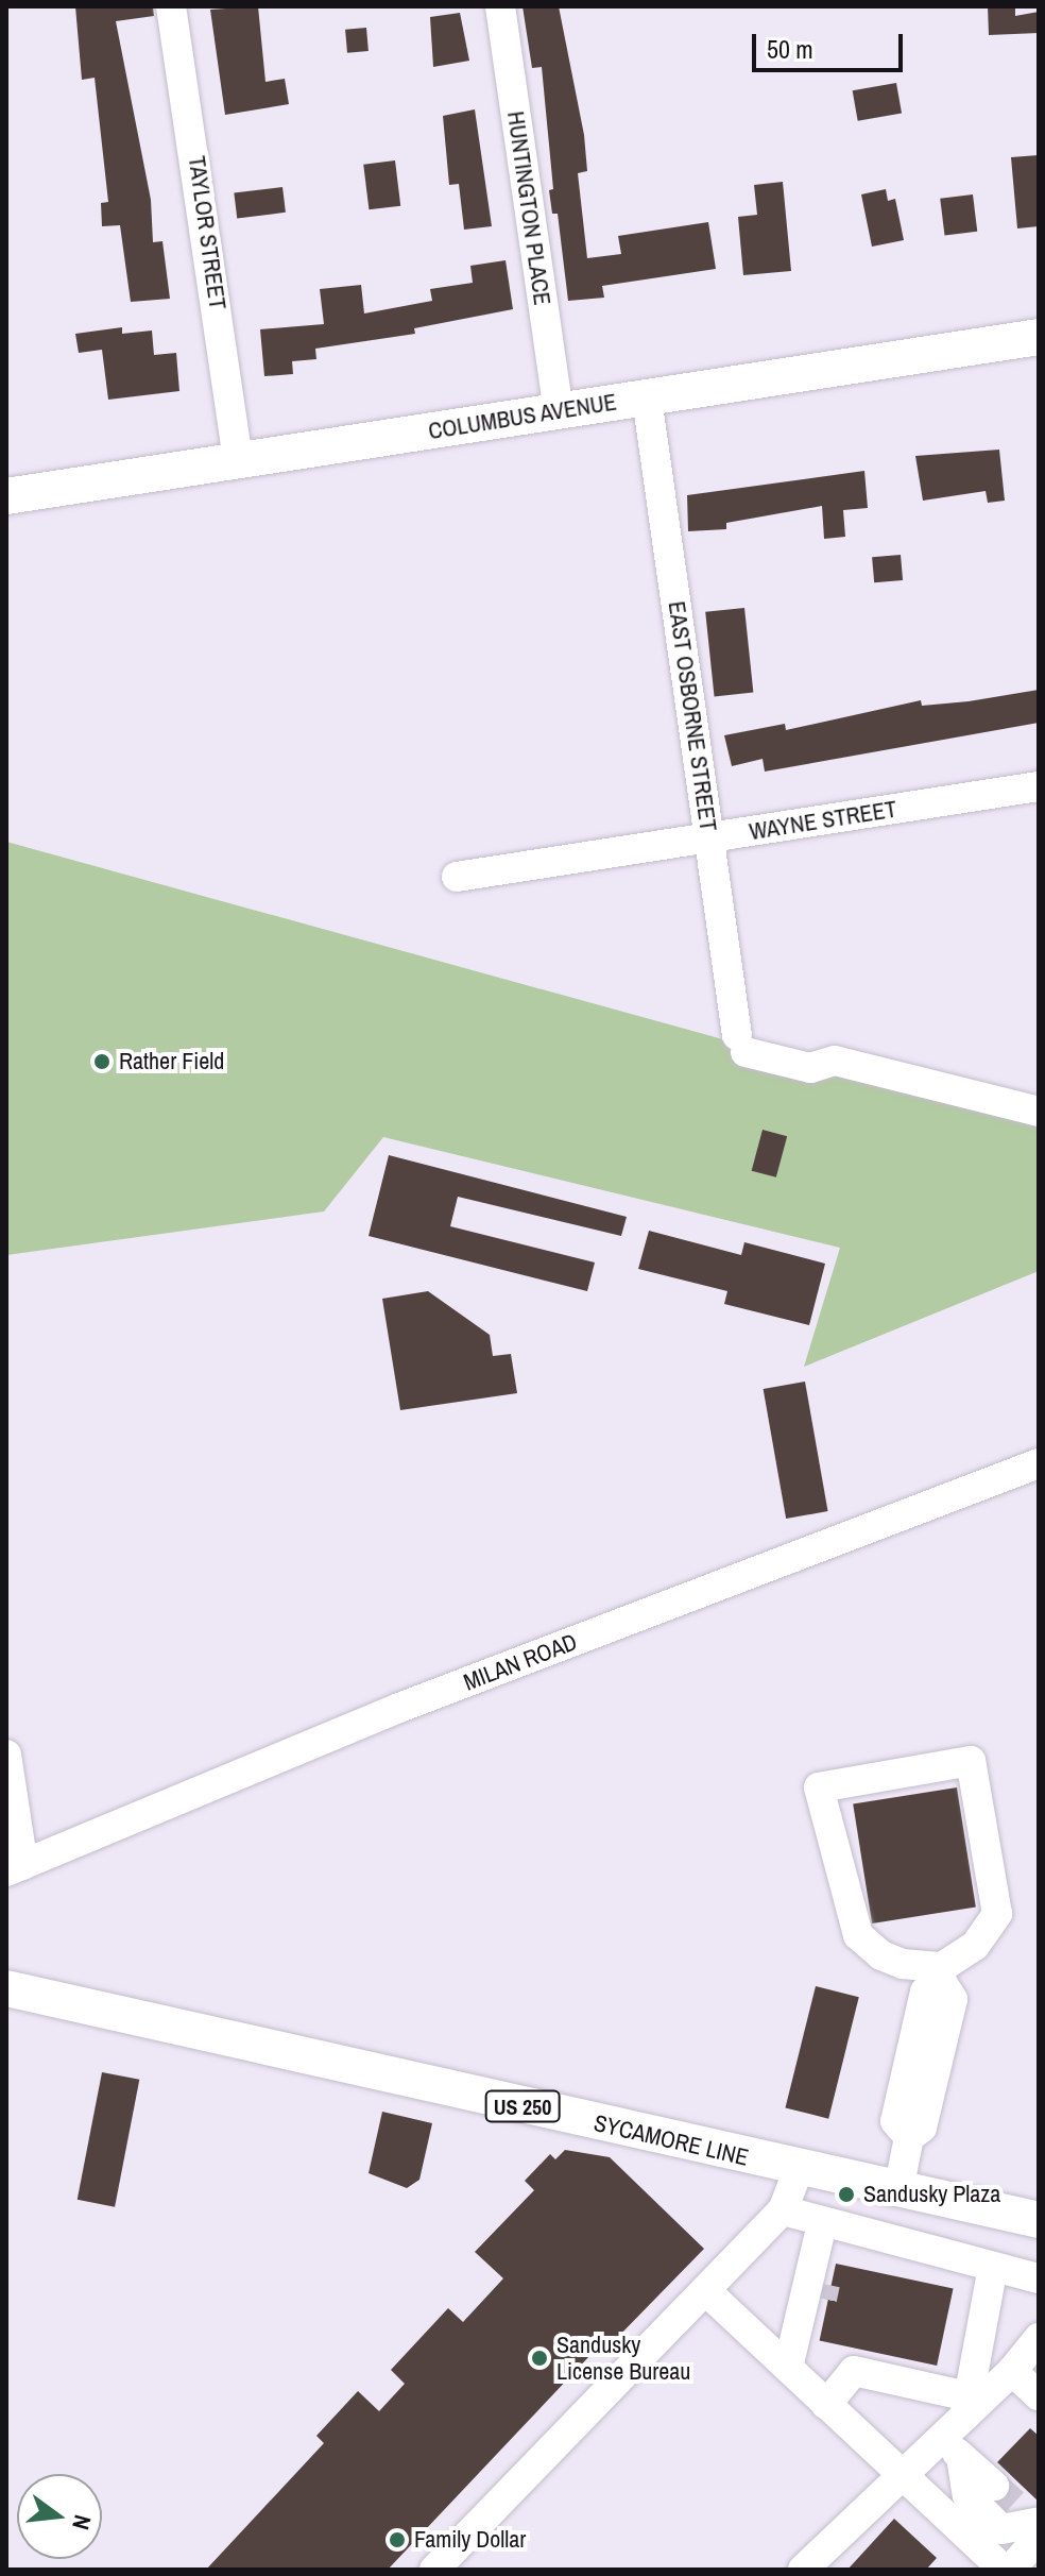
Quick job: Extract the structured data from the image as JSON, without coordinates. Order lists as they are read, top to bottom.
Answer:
{
  "streets": {
    "main road": ["COLUMBUS AVENUE", "US 250", "SYCAMORE LINE"],
    "street": [
      "HUNTINGTON PLACE",
      "TAYLOR STREET",
      "EAST OSBORNE STREET",
      "WAYNE STREET",
      "MILAN ROAD"
    ]
  },
  "crossings": [
    ["HUNTINGTON PLACE", "COLUMBUS AVENUE"],
    ["TAYLOR STREET", "COLUMBUS AVENUE"],
    ["COLUMBUS AVENUE", "EAST OSBORNE STREET"],
    ["EAST OSBORNE STREET", "WAYNE STREET"]
  ],
  "places": [
    "Rather Field",
    "Sandusky Plaza",
    "Sandusky License Bureau",
    "Family Dollar"
  ],
  "scale_bar": "50 m",
  "north": "right"
}
